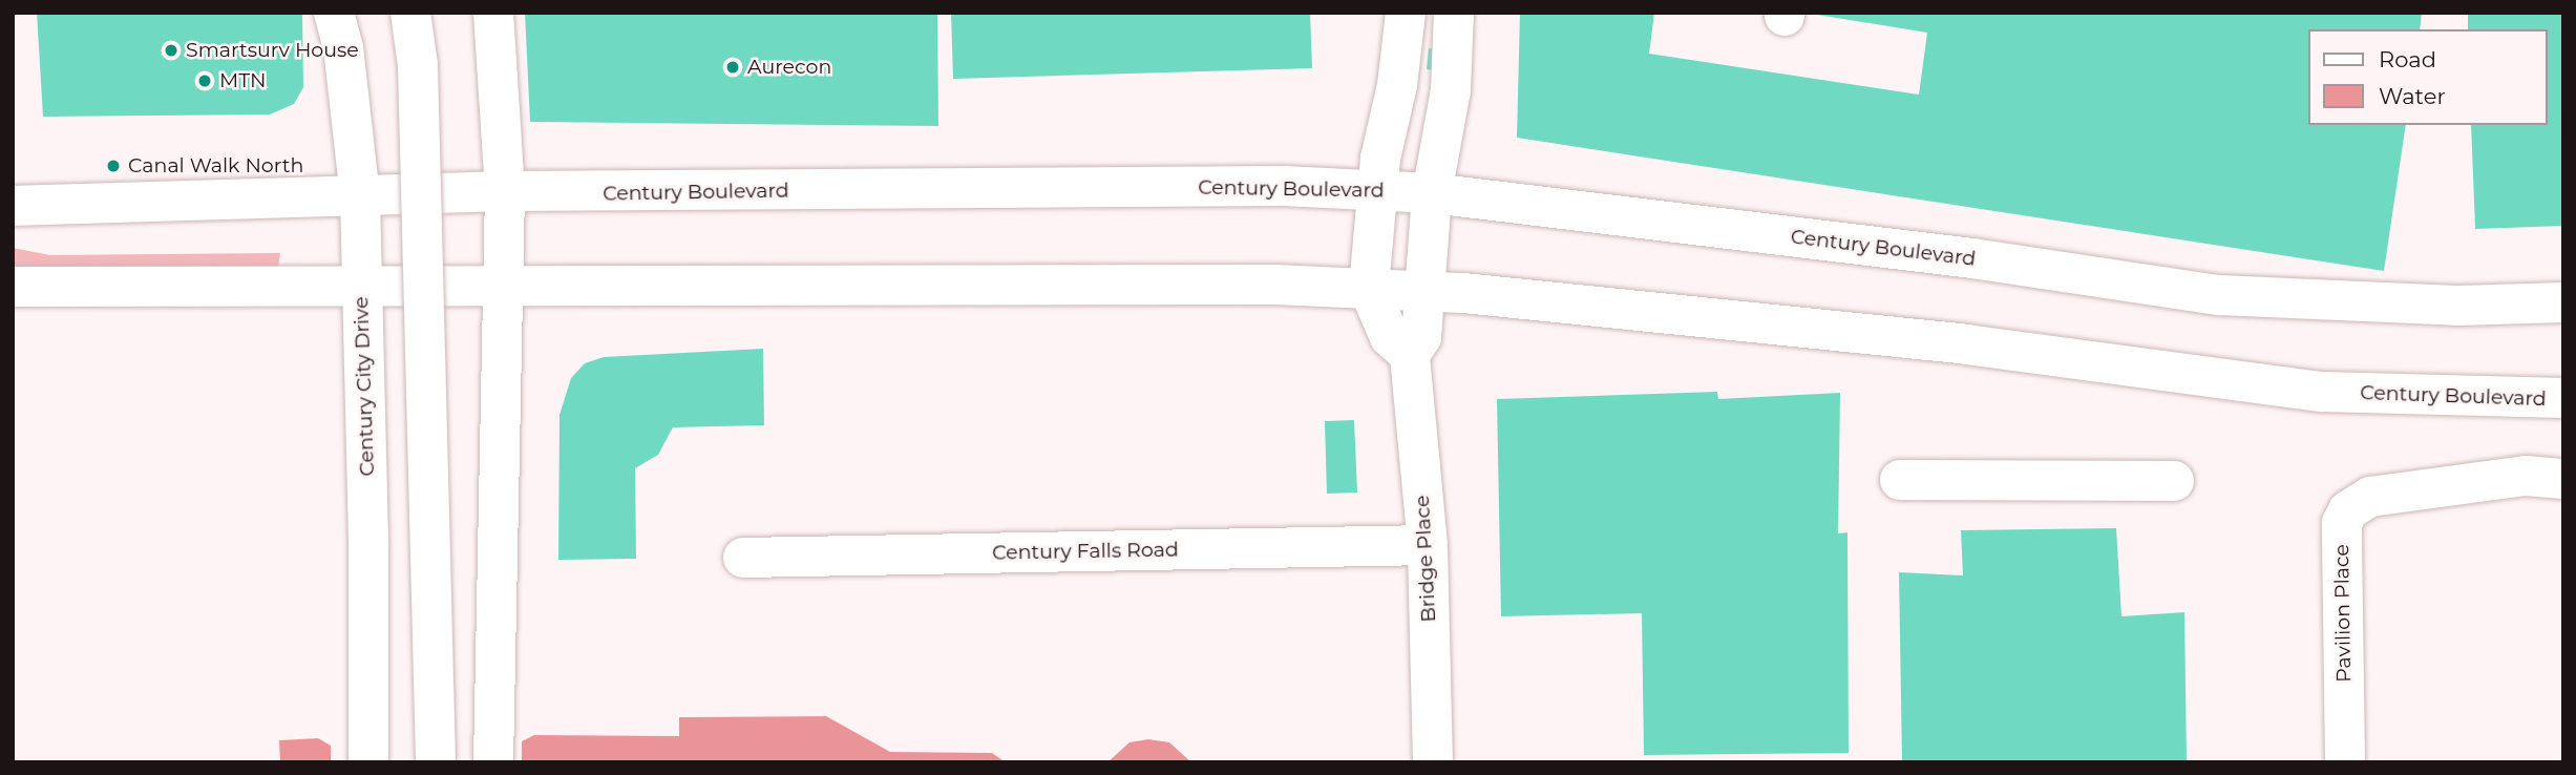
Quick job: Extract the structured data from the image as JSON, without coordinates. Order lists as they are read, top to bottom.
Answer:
{
  "streets": {
    "main road": [
      "Century Boulevard",
      "Century City Drive",
      "Century Falls Road",
      "Bridge Place",
      "Pavilion Place"
    ]
  },
  "crossings": [
    ["Century Boulevard", "Century City Drive"],
    ["Century Boulevard", "Bridge Place"],
    ["Century Falls Road", "Bridge Place"]
  ],
  "places": [
    "Smartsurv House",
    "Aurecon",
    "MTN",
    "Canal Walk North"
  ],
  "legend": ["Road", "Water"]
}
